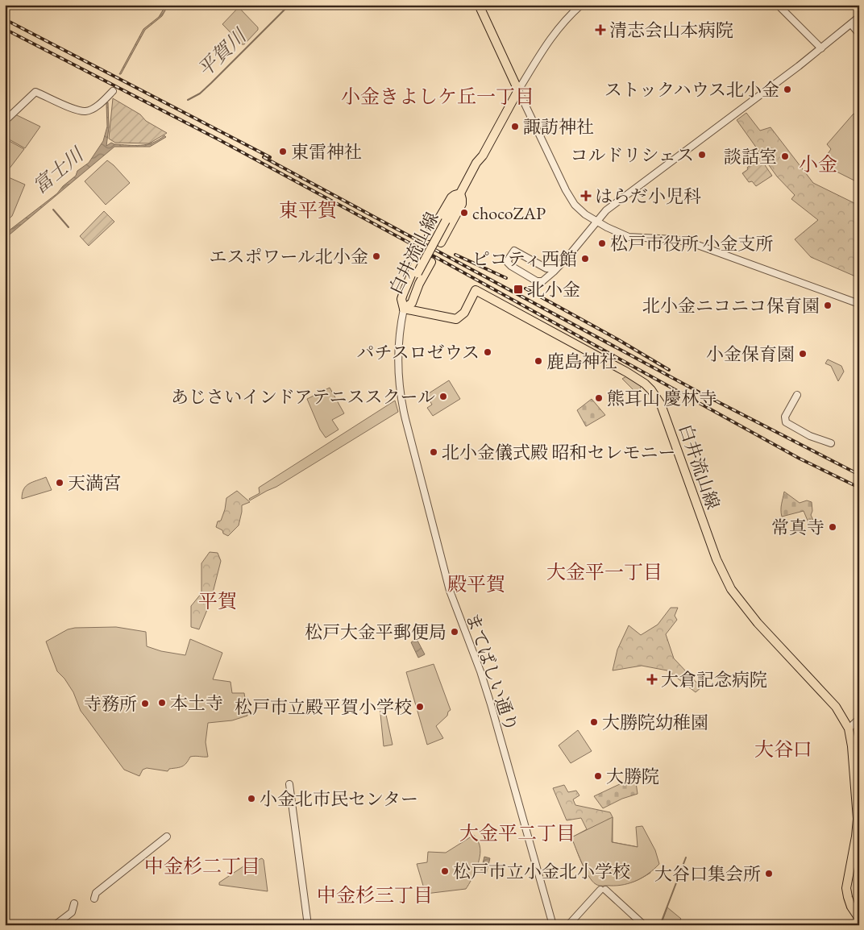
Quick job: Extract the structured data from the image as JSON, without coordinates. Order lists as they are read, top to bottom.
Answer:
{
  "streets": {
    "main road": ["白井流山線"],
    "street": ["まてばしい通り"]
  },
  "crossings": [
    ["白井流山線", "まてばしい通り"]
  ],
  "districts": [
    "小金きよしケ丘一丁目",
    "小金",
    "東平賀",
    "大金平一丁目",
    "殿平賀",
    "平賀",
    "大谷口",
    "大金平二丁目",
    "中金杉二丁目",
    "中金杉三丁目"
  ],
  "water": ["平賀川", "富士川"],
  "places": {
    "health": ["清志会山本病院", "はらだ小児科", "大倉記念病院"],
    "other": [
      "ストックハウス北小金",
      "諏訪神社",
      "東雷神社",
      "コルドリシェス",
      "談話室",
      "chocoZAP",
      "松戸市役所 小金支所",
      "エスポワール北小金",
      "ピコティ西館",
      "北小金ニコニコ保育園",
      "パチスロゼウス",
      "小金保育園",
      "鹿島神社",
      "あじさいインドアテニススクール",
      "熊耳山 慶林寺",
      "北小金儀式殿 昭和セレモニー",
      "天満宮",
      "常真寺",
      "松戸大金平郵便局",
      "本土寺",
      "寺務所",
      "松戸市立殿平賀小学校",
      "大勝院幼稚園",
      "大勝院",
      "小金北市民センター",
      "松戸市立小金北小学校",
      "大谷口集会所"
    ],
    "transit": ["北小金"]
  }
}
